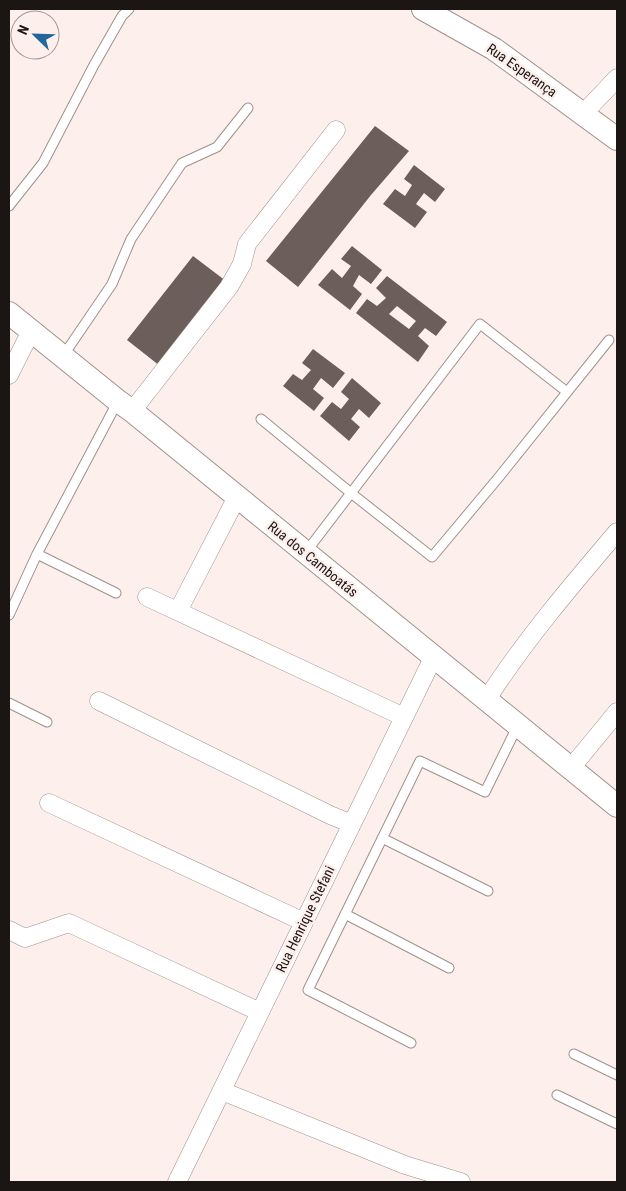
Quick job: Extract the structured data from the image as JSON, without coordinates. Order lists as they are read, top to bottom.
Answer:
{
  "streets": {
    "street": ["Rua Esperança", "Rua dos Camboatás", "Rua Henrique Stefani"]
  },
  "crossings": [
    ["Rua dos Camboatás", "Rua Henrique Stefani"]
  ],
  "north": "top left"
}
